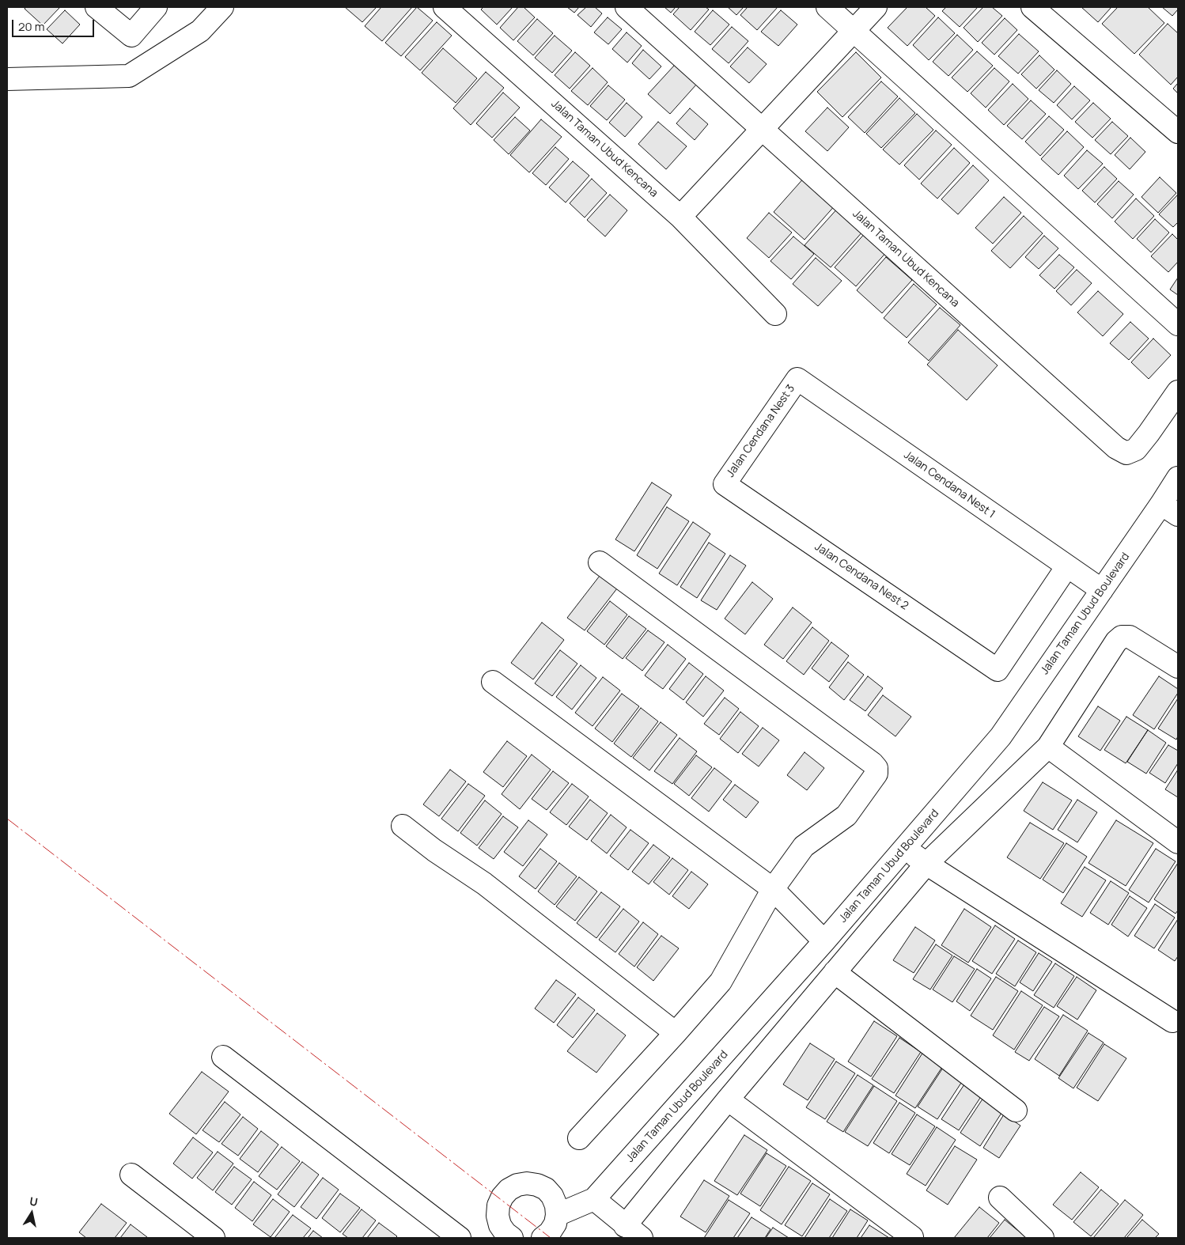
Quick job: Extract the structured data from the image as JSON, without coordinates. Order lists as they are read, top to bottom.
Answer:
{
  "streets": {
    "street": [
      "Jalan Taman Ubud Kencana",
      "Jalan Cendana Nest 3",
      "Jalan Cendana Nest 1",
      "Jalan Cendana Nest 2",
      "Jalan Taman Ubud Boulevard"
    ]
  },
  "crossings": [
    ["Jalan Cendana Nest 3", "Jalan Cendana Nest 1"],
    ["Jalan Cendana Nest 3", "Jalan Cendana Nest 2"],
    ["Jalan Cendana Nest 1", "Jalan Cendana Nest 2"],
    ["Jalan Cendana Nest 1", "Jalan Taman Ubud Boulevard"]
  ],
  "scale_bar": "20 m",
  "north": "top"
}
